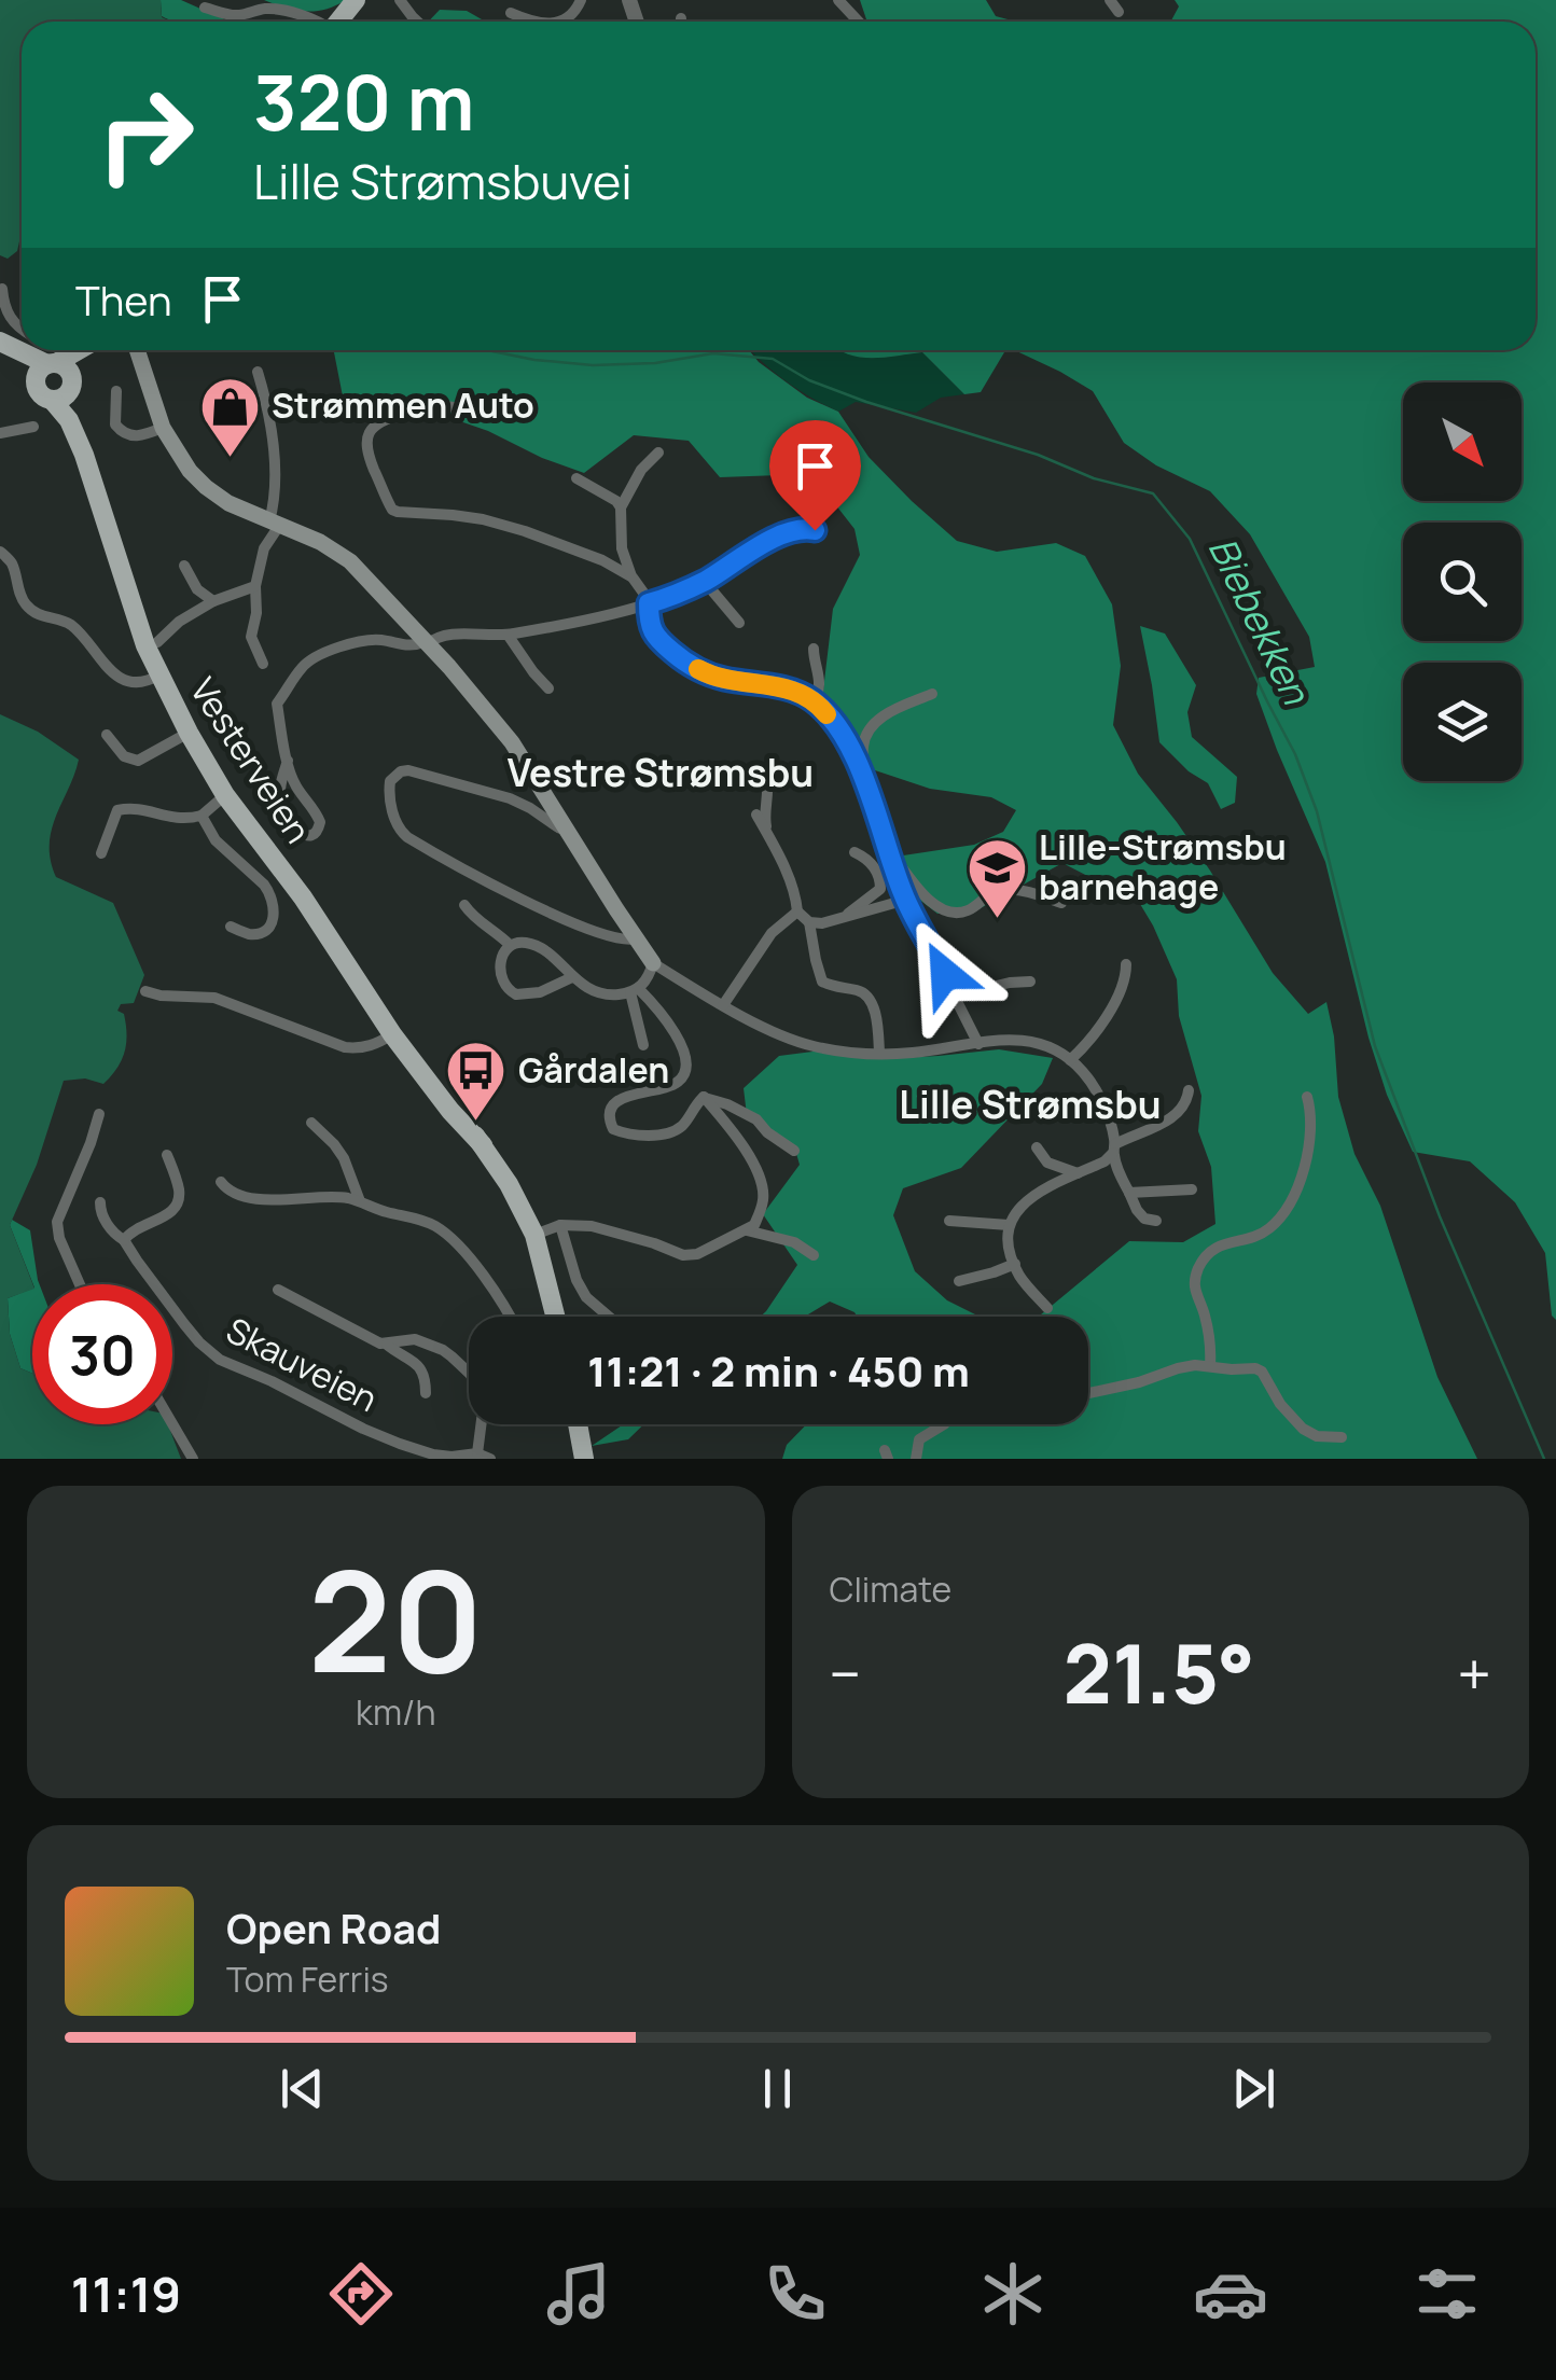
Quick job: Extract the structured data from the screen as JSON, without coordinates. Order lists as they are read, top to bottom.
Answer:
{
  "streets": {
    "main road": ["Vesterveien"],
    "street": ["Skauveien"]
  },
  "districts": ["Vestre Strømsbu", "Lille Strømsbu"],
  "water": ["Biebekken"],
  "places": {
    "shop": ["Strømmen Auto"],
    "school or university": ["Lille-Strømsbu barnehage"],
    "bus stop": ["Gårdalen"]
  },
  "north": "bottom right",
  "page": {
    "turn": ["320 m", "Lille Strømsbuvei"],
    "then": "Then",
    "limit": "30",
    "trip": "11:21 · 2 min · 450 m",
    "tile": [
      ["20", "km/h"],
      "Climate"
    ],
    "heat": ["−", "21.5°", "+"],
    "song": ["Open Road", "Tom Ferris"],
    "tabs": "11:19"
  }
}
